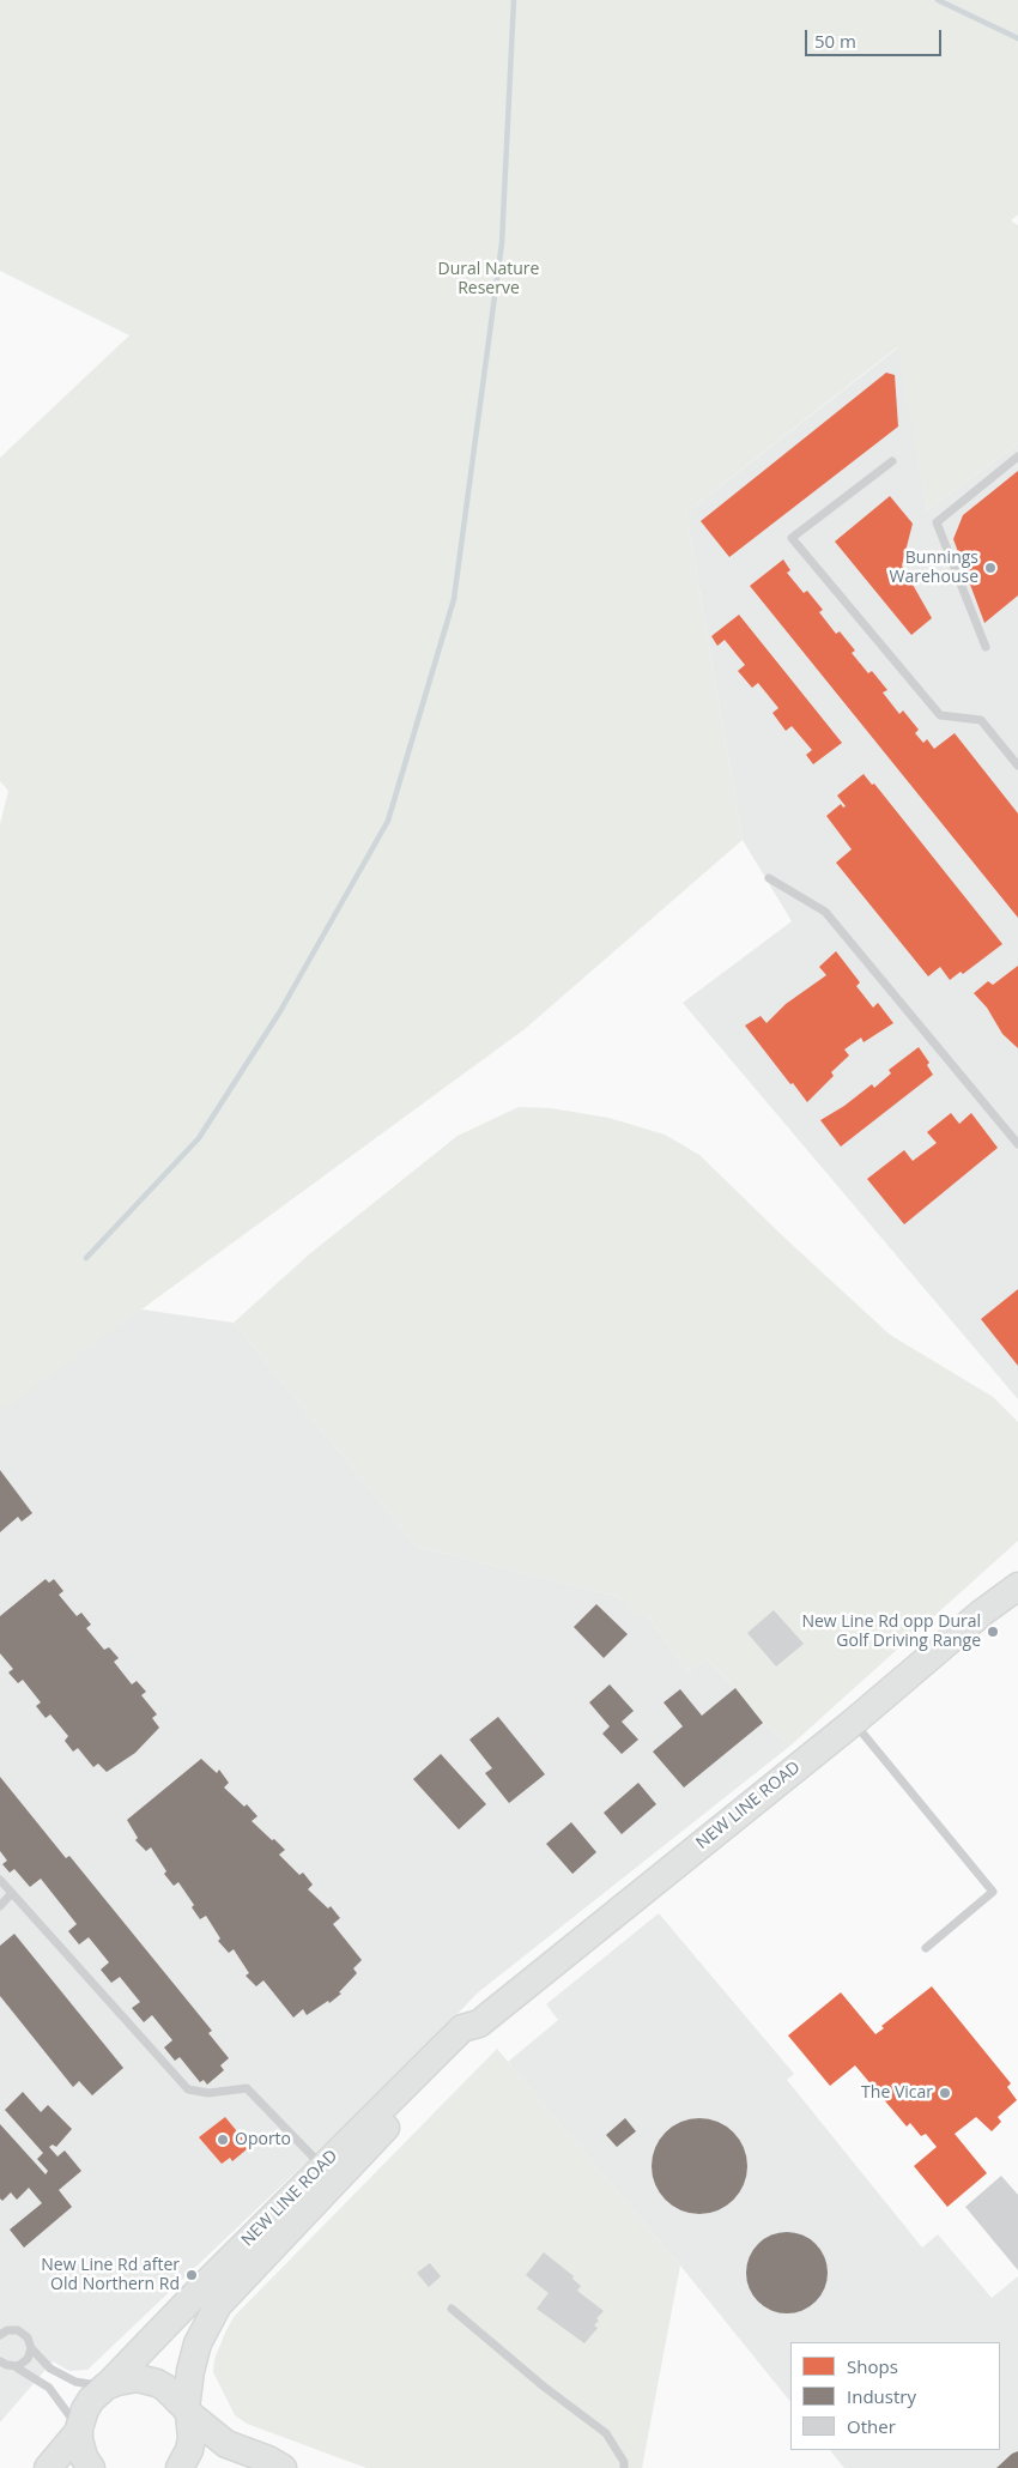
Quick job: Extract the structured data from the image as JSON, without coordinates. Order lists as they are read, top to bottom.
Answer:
{
  "streets": {
    "main road": ["NEW LINE ROAD"]
  },
  "parks": ["Dural Nature Reserve"],
  "places": [
    "Bunnings Warehouse",
    "New Line Rd opp Dural Golf Driving Range",
    "The Vicar",
    "Oporto",
    "New Line Rd after Old Northern Rd"
  ],
  "legend": ["Shops", "Industry", "Other"],
  "scale_bar": "50 m"
}
